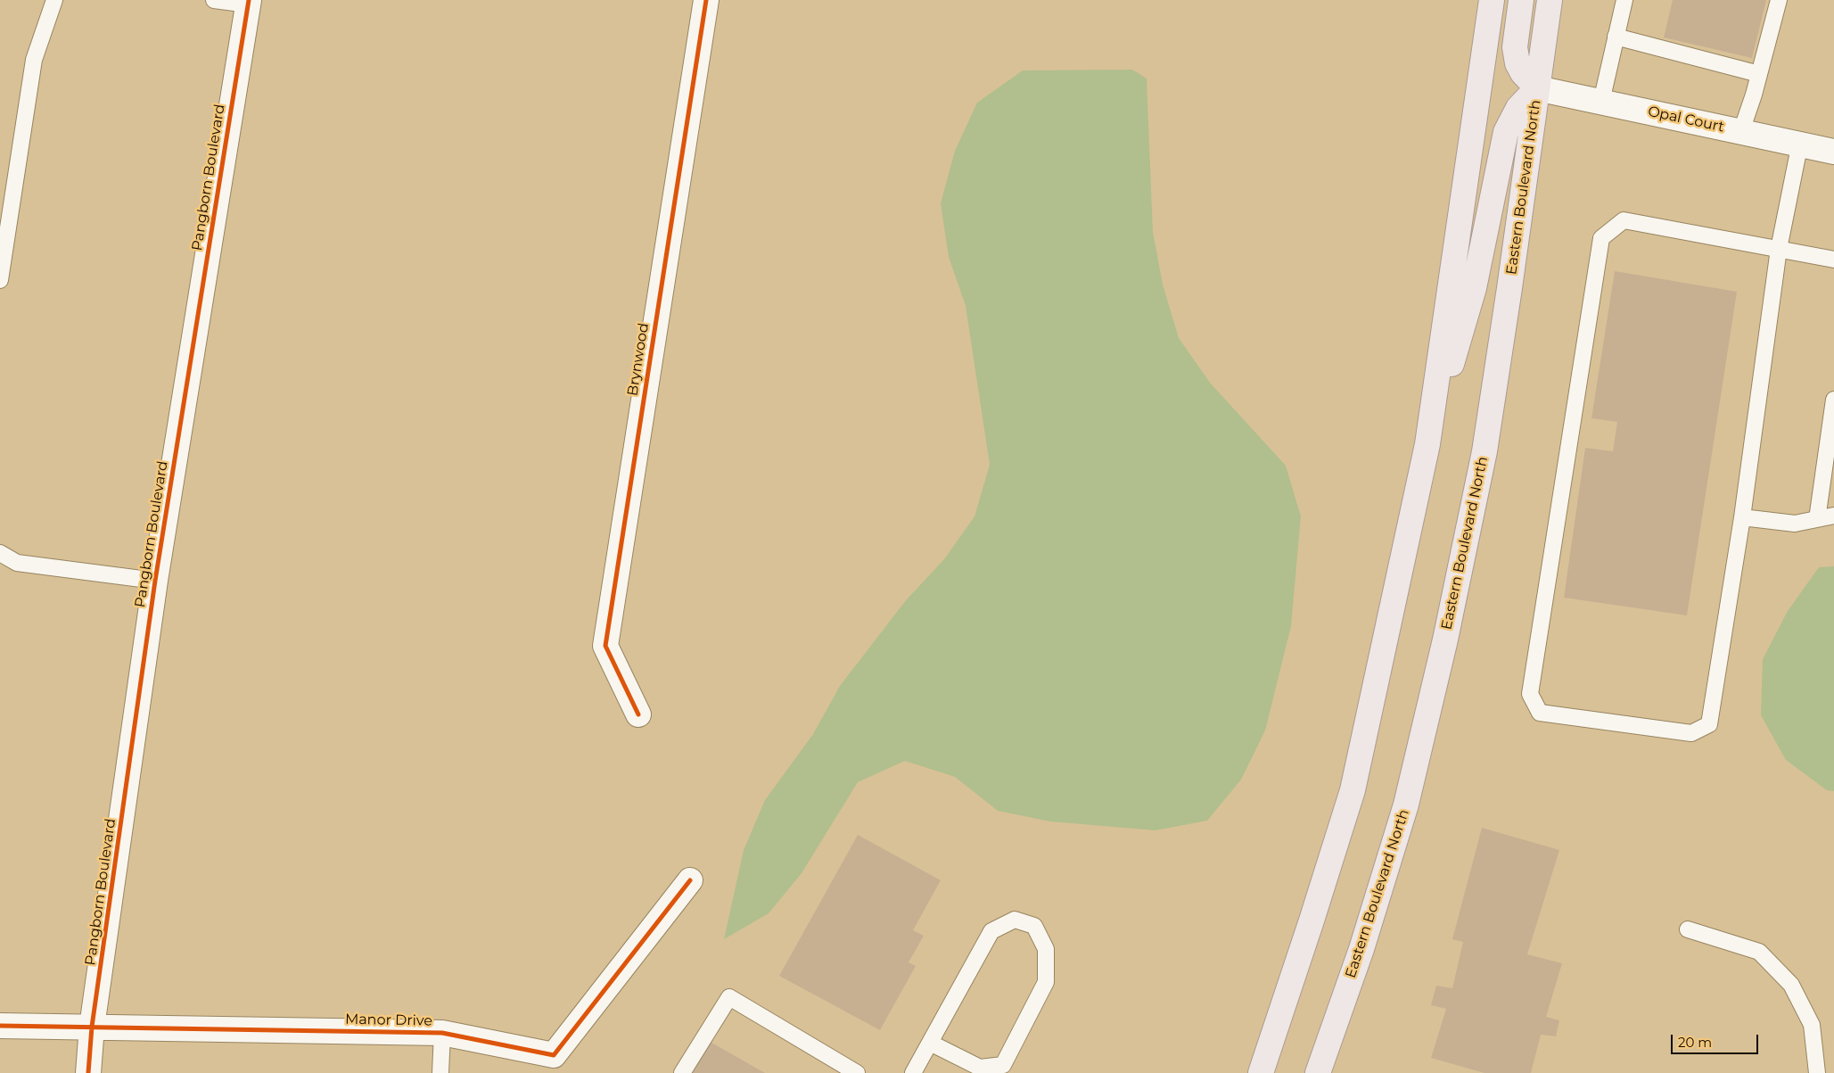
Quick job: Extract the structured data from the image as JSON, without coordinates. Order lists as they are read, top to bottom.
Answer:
{
  "streets": {
    "main road": ["Eastern Boulevard North"],
    "street": [
      "Opal Court",
      "Pangborn Boulevard",
      "Brynwood",
      "Manor Drive"
    ]
  },
  "crossings": [
    ["Opal Court", "Eastern Boulevard North"],
    ["Pangborn Boulevard", "Manor Drive"]
  ],
  "scale_bar": "20 m"
}
